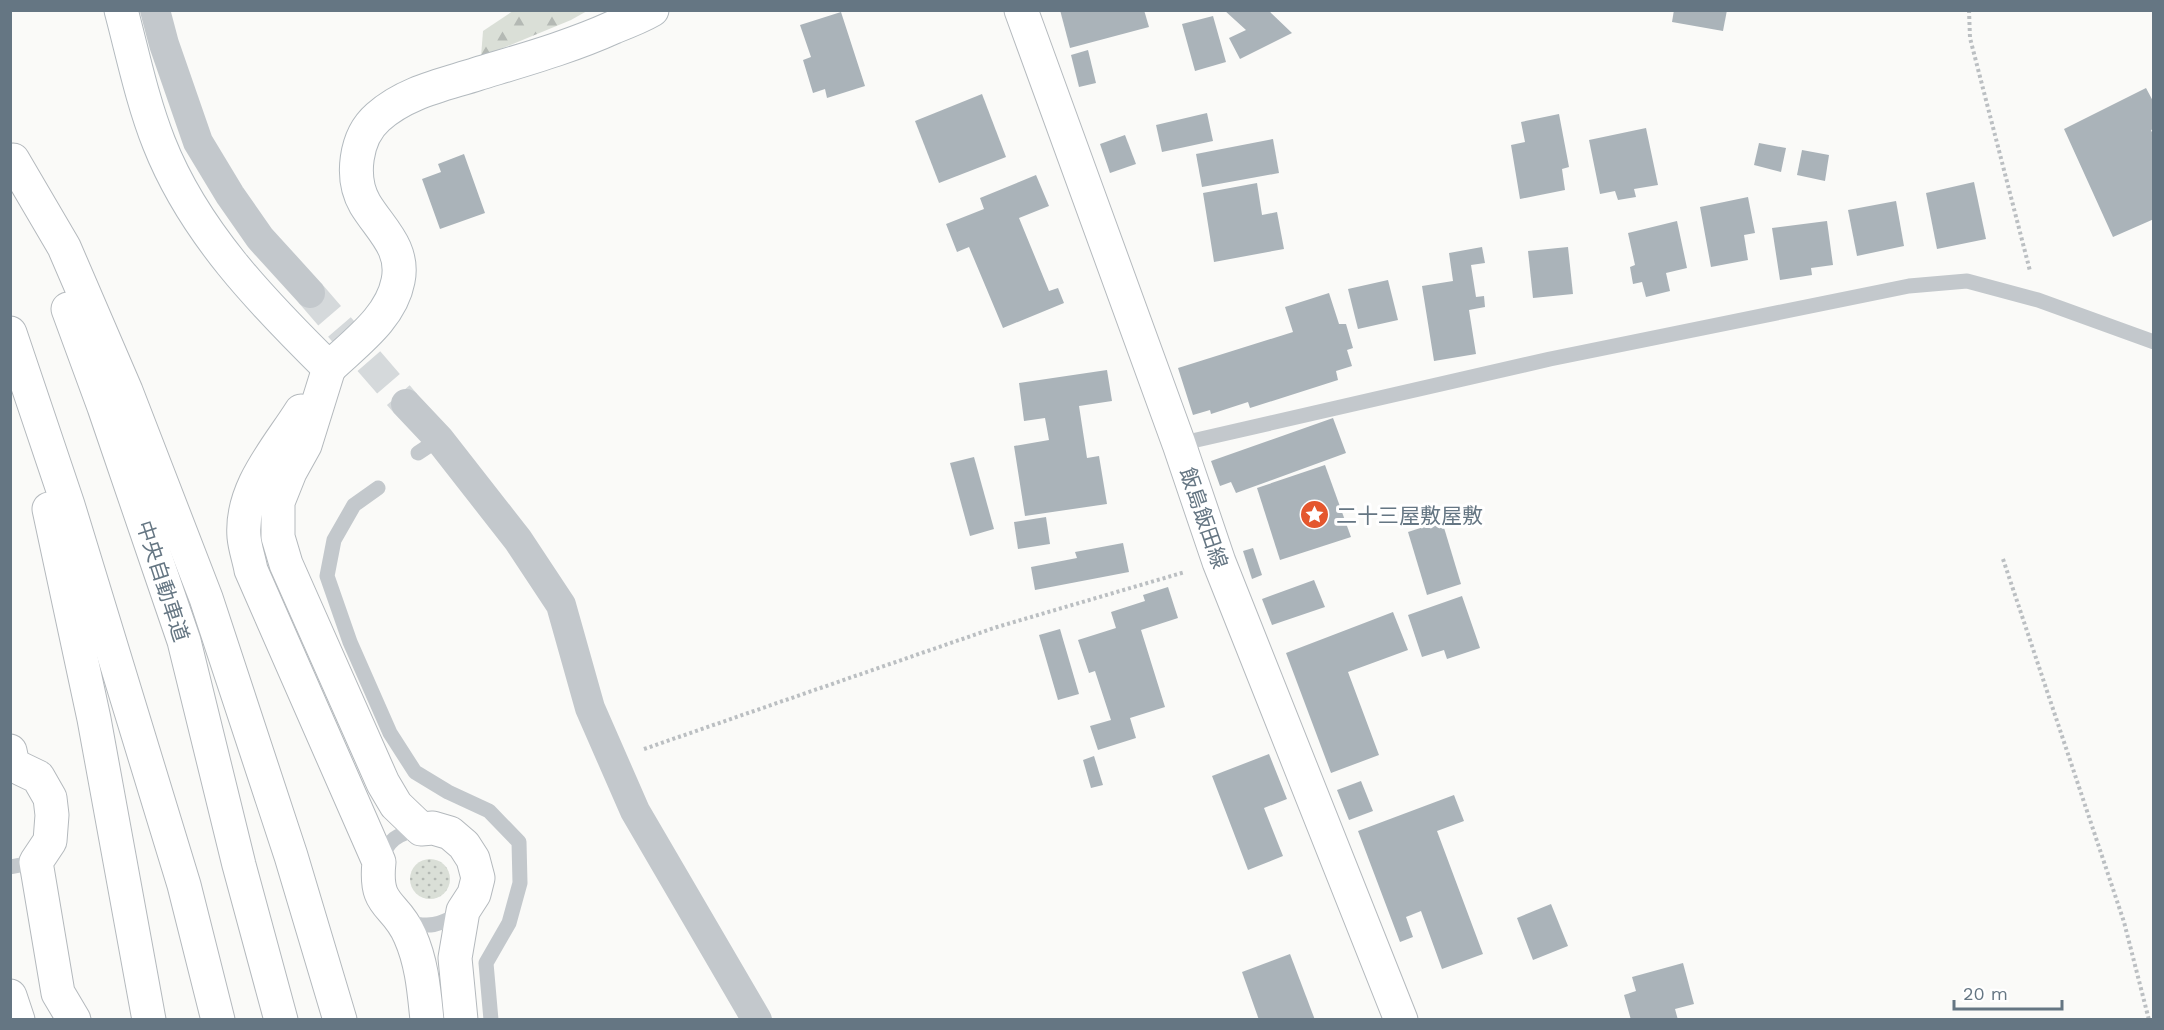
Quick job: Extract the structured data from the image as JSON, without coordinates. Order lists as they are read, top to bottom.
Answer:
{
  "streets": {
    "main road": ["飯島飯田線", "中央自動車道"]
  },
  "places": {
    "place": ["二十三屋敷屋敷"]
  },
  "scale_bar": "20 m"
}
